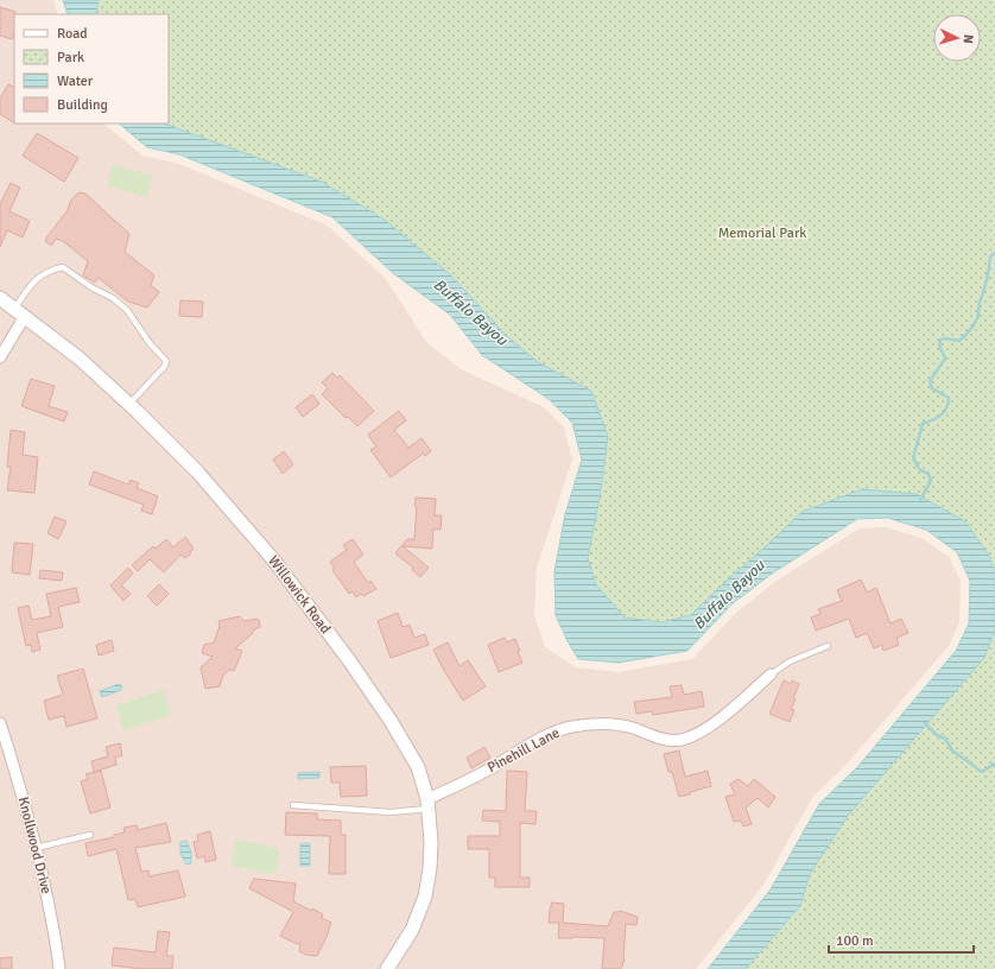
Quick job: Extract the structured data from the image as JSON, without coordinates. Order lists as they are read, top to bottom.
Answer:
{
  "streets": {
    "street": ["Willowick Road", "Pinehill Lane", "Knollwood Drive"]
  },
  "crossings": [
    ["Willowick Road", "Pinehill Lane"]
  ],
  "water": ["Buffalo Bayou"],
  "parks": ["Memorial Park"],
  "legend": [
    "Road",
    "Park",
    "Water",
    "Building"
  ],
  "scale_bar": "100 m",
  "north": "right"
}
